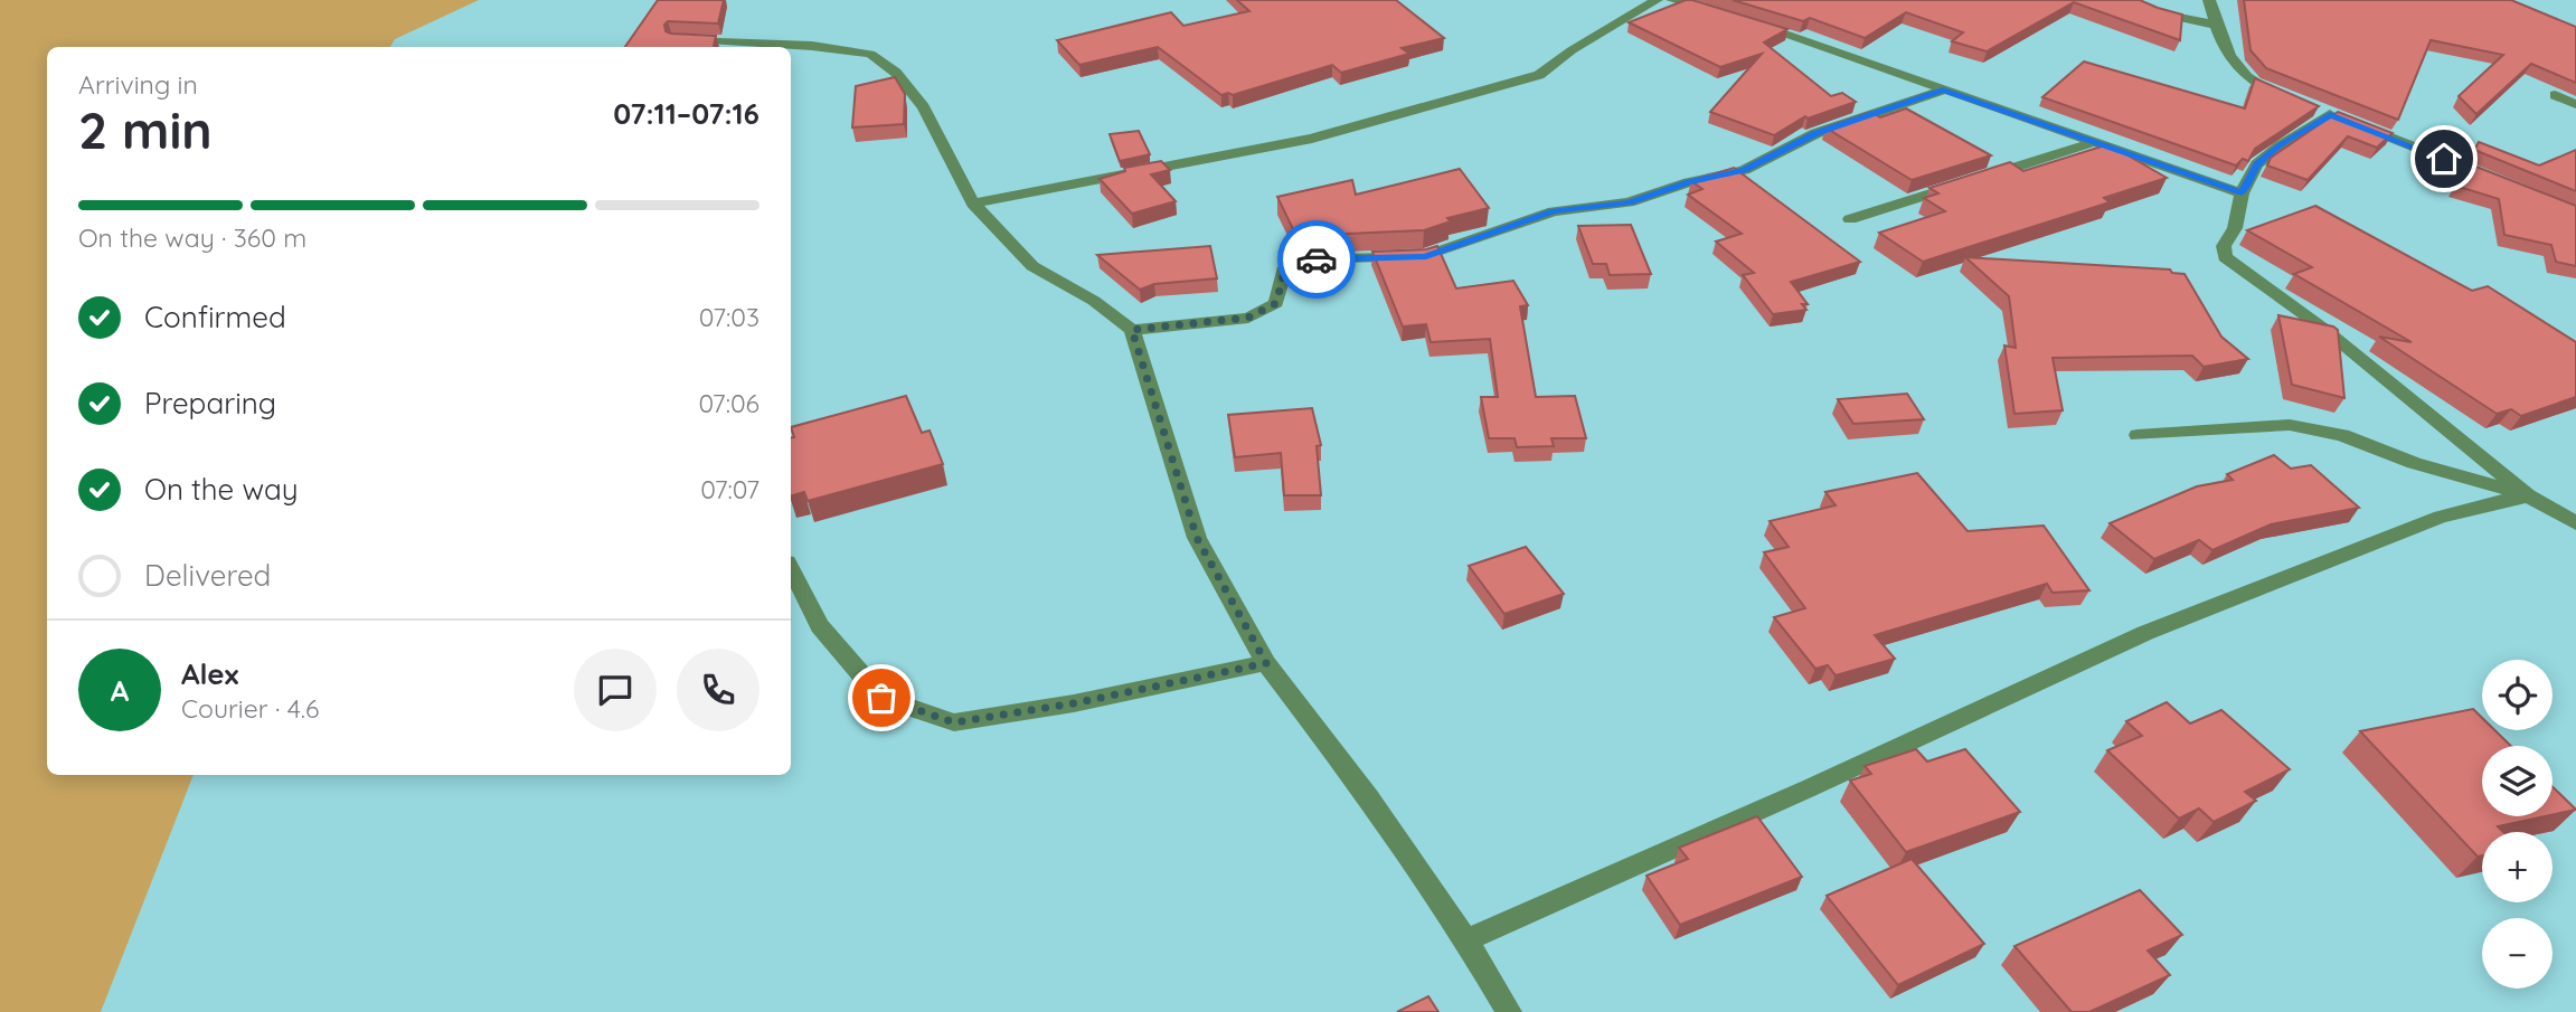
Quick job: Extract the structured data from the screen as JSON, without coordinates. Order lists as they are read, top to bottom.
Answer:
{
  "page": {
    "heading": ["2 min", "Arriving in", "07:11–07:16"],
    "panel": ["Alex", "Courier · 4.6"],
    "bar": "On the way · 360 m",
    "list": [
      ["Confirmed", "07:03"],
      ["Preparing", "07:06"],
      ["On the way", "07:07"],
      "Delivered"
    ],
    "round": "A",
    "map_buttons": ["+", "−"]
  }
}
